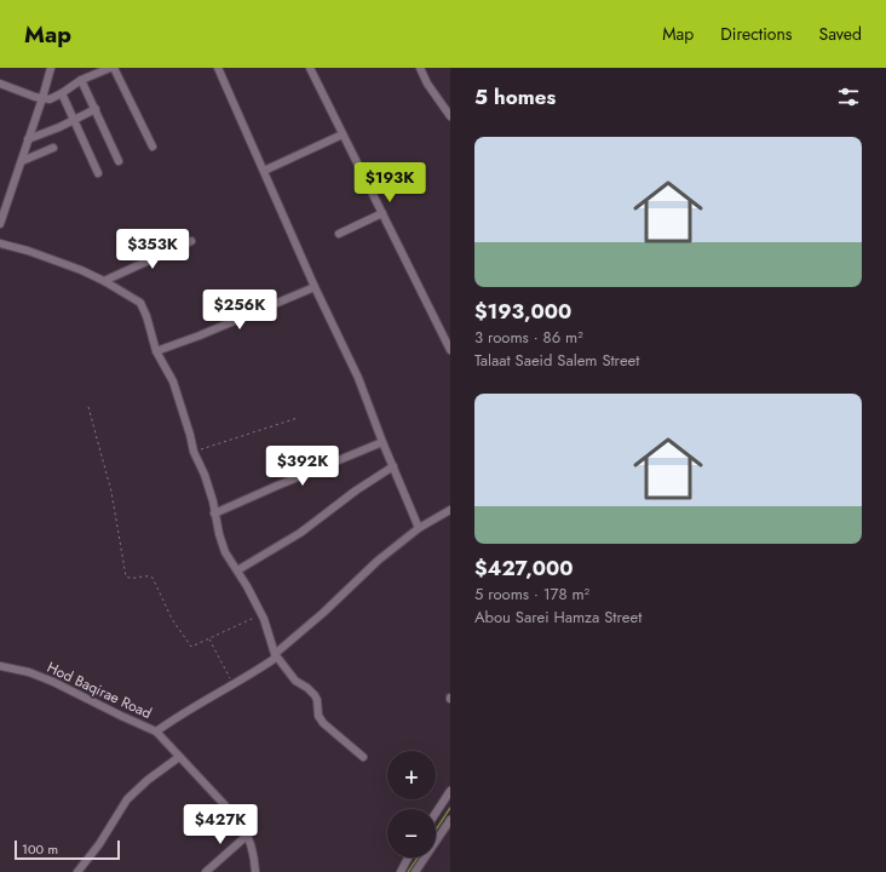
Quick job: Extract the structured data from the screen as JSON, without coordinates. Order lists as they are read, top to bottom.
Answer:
{
  "streets": {
    "street": ["Hod Baqirae Road"]
  },
  "scale_bar": "100 m",
  "page": {
    "header": "Map",
    "nav": ["Map", "Directions", "Saved"],
    "heading": "5 homes",
    "list": [
      {
        "name": "$193,000",
        "note": "3 rooms · 86 m² · Talaat Saeid Salem Street"
      },
      {
        "name": "$427,000",
        "note": "5 rooms · 178 m² · Abou Sarei Hamza Street"
      }
    ],
    "price": [
      "$193K",
      "$353K",
      "$256K",
      "$392K",
      "$427K"
    ],
    "map_buttons": ["+", "−"],
    "scale": "100 m"
  }
}
